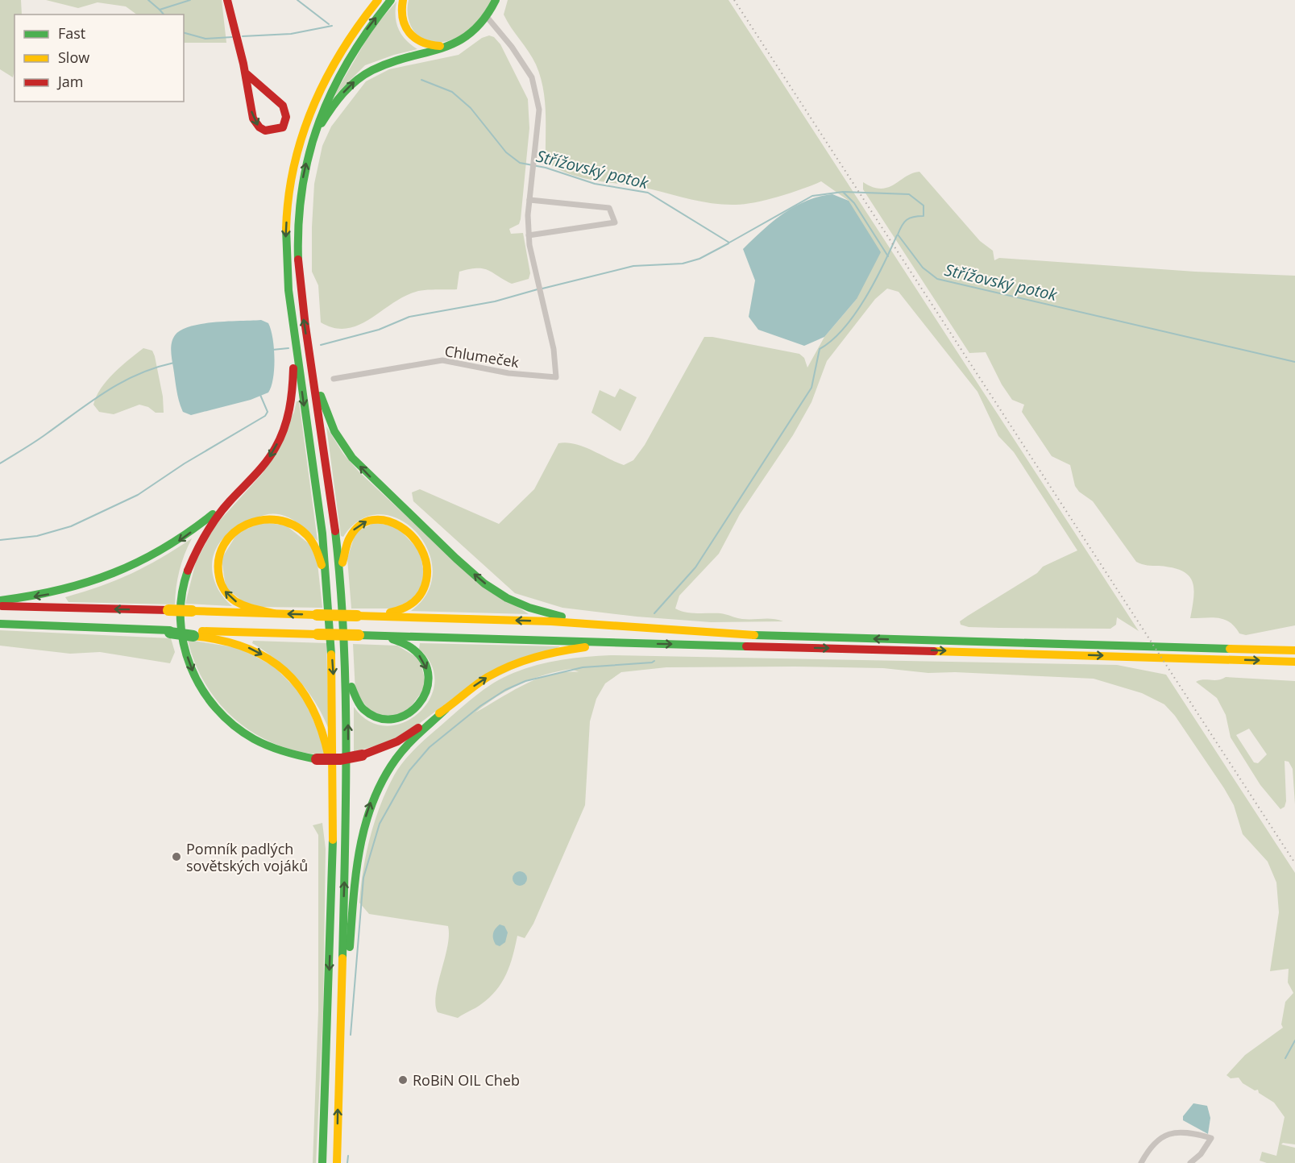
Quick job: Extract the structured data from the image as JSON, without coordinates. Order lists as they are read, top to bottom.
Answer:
{
  "streets": {
    "street": ["Chlumeček"]
  },
  "water": ["Střížovský potok"],
  "places": ["Pomník padlých sovětských vojáků", "RoBiN OIL Cheb"],
  "legend": ["Fast", "Slow", "Jam"]
}
